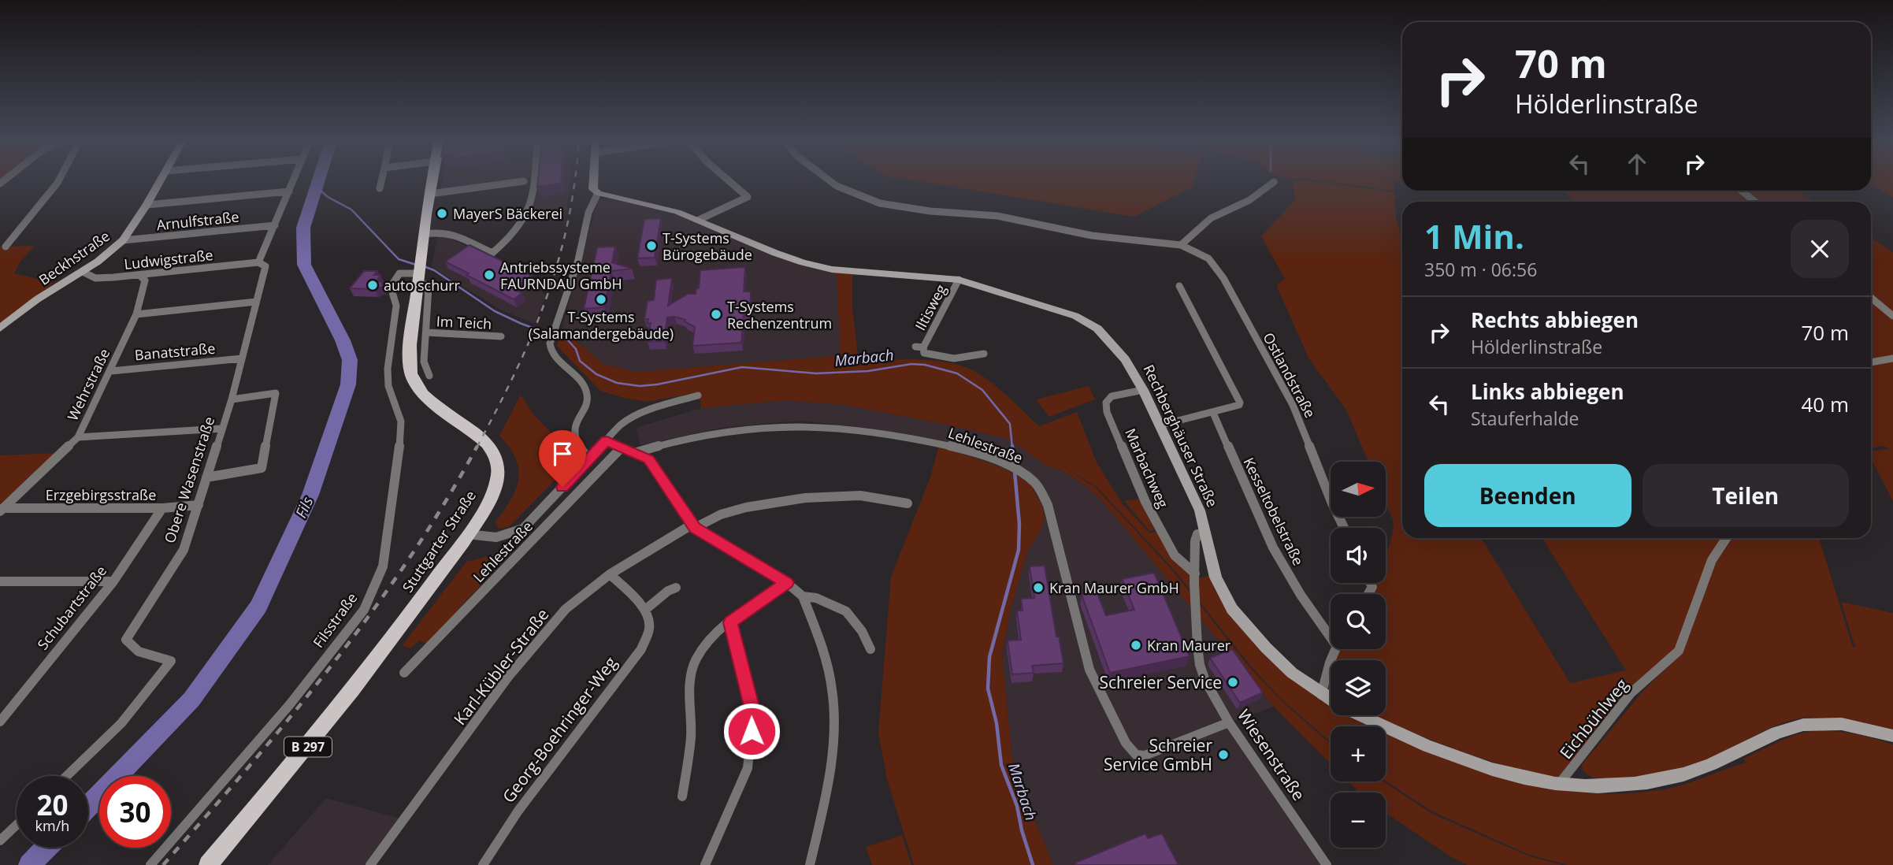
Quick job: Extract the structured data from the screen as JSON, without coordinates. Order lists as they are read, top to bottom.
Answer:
{
  "streets": {
    "main road": ["Stuttgarter Straße", "B 297"],
    "street": [
      "Arnulfstraße",
      "Beckhstraße",
      "Ludwigstraße",
      "Iltisweg",
      "Im Teich",
      "Banatstraße",
      "Ostlandstraße",
      "Wehrstraße",
      "Rechberghäuser Straße",
      "Lehlestraße",
      "Marbachweg",
      "Obere Wasenstraße",
      "Erzgebirgsstraße",
      "Kesseltobelstraße",
      "Schubartstraße",
      "Filsstraße",
      "Karl-Kübler-Straße",
      "Eichbühlweg",
      "Georg-Boehringer-Weg",
      "Wiesenstraße"
    ]
  },
  "crossings": [
    ["Arnulfstraße", "Beckhstraße"],
    ["Beckhstraße", "Ludwigstraße"],
    ["Ludwigstraße", "Wehrstraße"],
    ["Ludwigstraße", "Obere Wasenstraße"],
    ["Iltisweg", "Rechberghäuser Straße"],
    ["Im Teich", "Stuttgarter Straße"],
    ["Im Teich", "Filsstraße"],
    ["Banatstraße", "Wehrstraße"],
    ["Banatstraße", "Obere Wasenstraße"],
    ["Wehrstraße", "Erzgebirgsstraße"],
    ["Rechberghäuser Straße", "Marbachweg"],
    ["Rechberghäuser Straße", "Eichbühlweg"],
    ["Rechberghäuser Straße", "Wiesenstraße"],
    ["Lehlestraße", "Stuttgarter Straße"],
    ["Lehlestraße", "Wiesenstraße"],
    ["Marbachweg", "Wiesenstraße"],
    ["Obere Wasenstraße", "Erzgebirgsstraße"],
    ["Erzgebirgsstraße", "Schubartstraße"],
    ["Stuttgarter Straße", "Filsstraße"]
  ],
  "water": ["Marbach", "Fils"],
  "places": [
    "MayerS Bäckerei",
    "T-Systems Bürogebäude",
    "Antriebssysteme FAURNDAU GmbH",
    "auto schurr",
    "T-Systems (Salamandergebäude)",
    "T-Systems Rechenzentrum",
    "Kran Maurer GmbH",
    "Kran Maurer",
    "Schreier Service",
    "Schreier Service GmbH"
  ],
  "north": "right",
  "page": {
    "turn": ["70 m", "Hölderlinstraße"],
    "heading": ["1 Min.", "350 m · 06:56"],
    "list": [
      {
        "name": "Rechts abbiegen",
        "note": "Hölderlinstraße",
        "value": "70 m"
      },
      {
        "name": "Links abbiegen",
        "note": "Stauferhalde",
        "value": "40 m"
      }
    ],
    "buttons": ["Beenden", "Teilen"],
    "map_buttons": ["+", "−"],
    "speed": "20 km/h",
    "limit": "30"
  }
}
